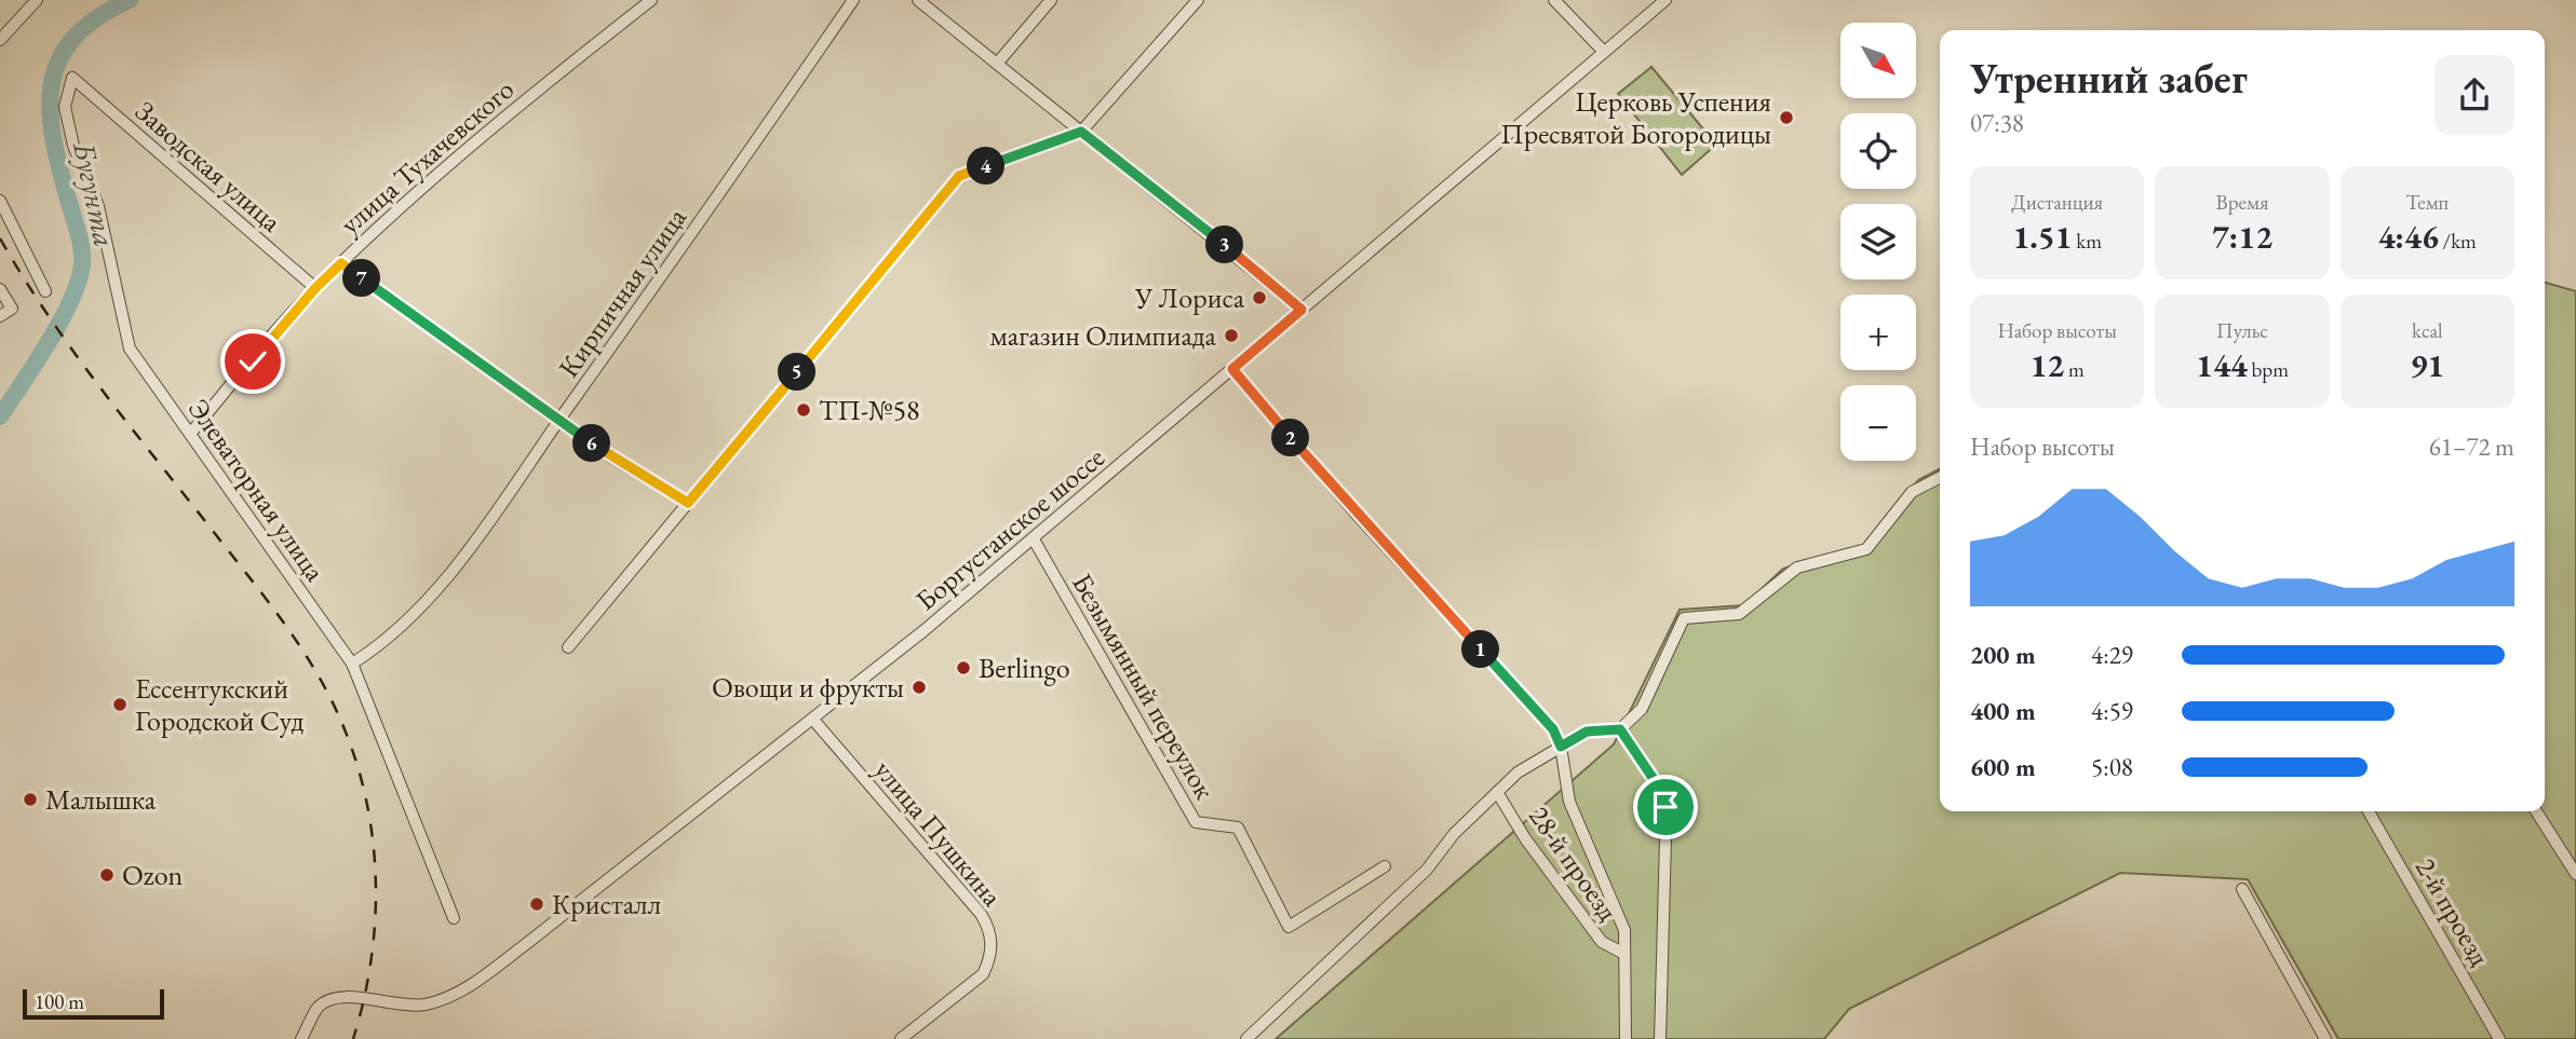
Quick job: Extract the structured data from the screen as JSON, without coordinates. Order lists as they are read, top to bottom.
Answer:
{
  "streets": {
    "street": [
      "улица Тухачевского",
      "Заводская улица",
      "Кирпичная улица",
      "Элеваторная улица",
      "Боргустанское шоссе",
      "Безымянный переулок",
      "улица Пушкина",
      "28-й проезд",
      "2-й проезд"
    ]
  },
  "crossings": [
    ["улица Тухачевского", "Заводская улица"],
    ["улица Тухачевского", "Элеваторная улица"],
    ["Заводская улица", "Элеваторная улица"],
    ["Кирпичная улица", "Элеваторная улица"],
    ["Боргустанское шоссе", "Безымянный переулок"],
    ["Боргустанское шоссе", "улица Пушкина"]
  ],
  "water": ["Бугунта"],
  "places": [
    "Церковь Успения Пресвятой Богородицы",
    "У Лориса",
    "магазин Олимпиада",
    "ТП-№58",
    "Berlingo",
    "Овощи и фрукты",
    "Ессентукский Городской Суд",
    "Малышка",
    "Ozon",
    "Кристалл"
  ],
  "scale_bar": "100 m",
  "north": "bottom right",
  "page": {
    "map_buttons": ["+", "−"],
    "heading": ["Утренний забег", "07:38"],
    "pins": [
      "4",
      "3",
      "7",
      "5",
      "2",
      "6",
      "1"
    ],
    "stats": [
      ["Дистанция", "1.51 km"],
      ["Время", "7:12"],
      ["Темп", "4:46 /km"],
      ["Набор высоты", "12 m"],
      ["Пульс", "144 bpm"],
      ["kcal", "91"]
    ],
    "chart": ["Набор высоты", "61–72 m"],
    "list": [
      {
        "name": "200 m",
        "note": "4:29"
      },
      {
        "name": "400 m",
        "note": "4:59"
      },
      {
        "name": "600 m",
        "note": "5:08"
      }
    ],
    "scale": "100 m"
  }
}
